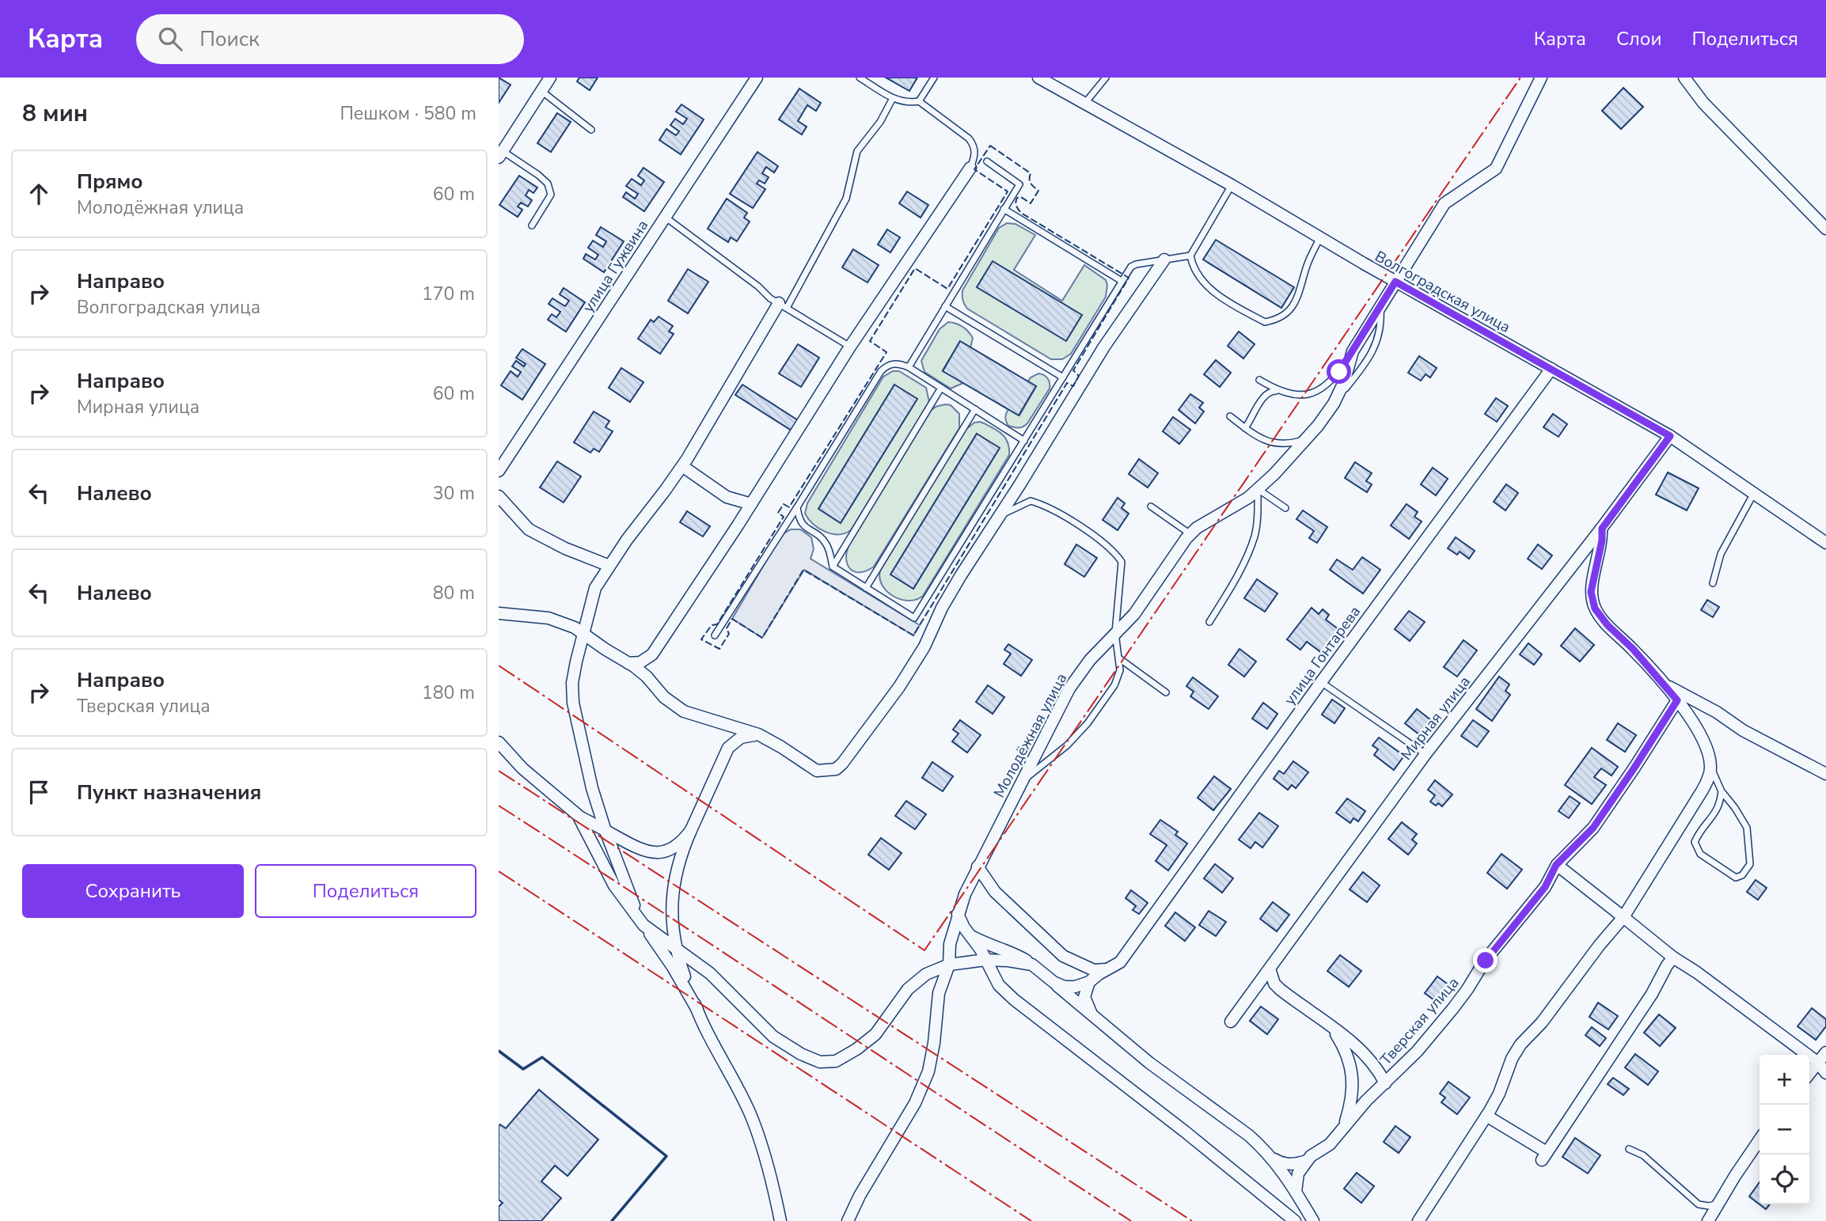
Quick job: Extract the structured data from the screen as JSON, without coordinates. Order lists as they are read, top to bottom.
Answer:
{
  "streets": {
    "street": [
      "улица Гужвина",
      "Волгоградская улица",
      "улица Гонтарева",
      "Мирная улица",
      "Молодёжная улица",
      "Тверская улица"
    ]
  },
  "crossings": [
    ["Волгоградская улица", "улица Гонтарева"],
    ["Волгоградская улица", "Мирная улица"],
    ["Волгоградская улица", "Молодёжная улица"]
  ],
  "page": {
    "header": "Карта",
    "search": "Поиск",
    "nav": ["Карта", "Слои", "Поделиться"],
    "heading": ["8 мин", "Пешком · 580 m"],
    "list": [
      ["Прямо", "Молодёжная улица", "60 m"],
      ["Направо", "Волгоградская улица", "170 m"],
      ["Направо", "Мирная улица", "60 m"],
      ["Налево", "30 m"],
      ["Налево", "80 m"],
      ["Направо", "Тверская улица", "180 m"],
      "Пункт назначения"
    ],
    "buttons": ["Сохранить", "Поделиться"],
    "map_buttons": ["+", "−"]
  }
}
